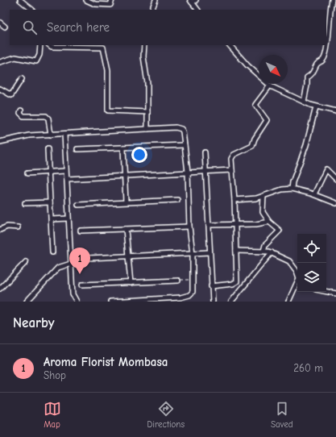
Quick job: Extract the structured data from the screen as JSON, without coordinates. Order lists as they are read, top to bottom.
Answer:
{
  "north": "bottom right",
  "page": {
    "search": "Search here",
    "pins": "1",
    "heading": "Nearby",
    "list": [
      {
        "mark": "1",
        "name": "Aroma Florist Mombasa",
        "note": "Shop",
        "value": "260 m"
      }
    ],
    "nav": ["Map", "Directions", "Saved"]
  }
}
